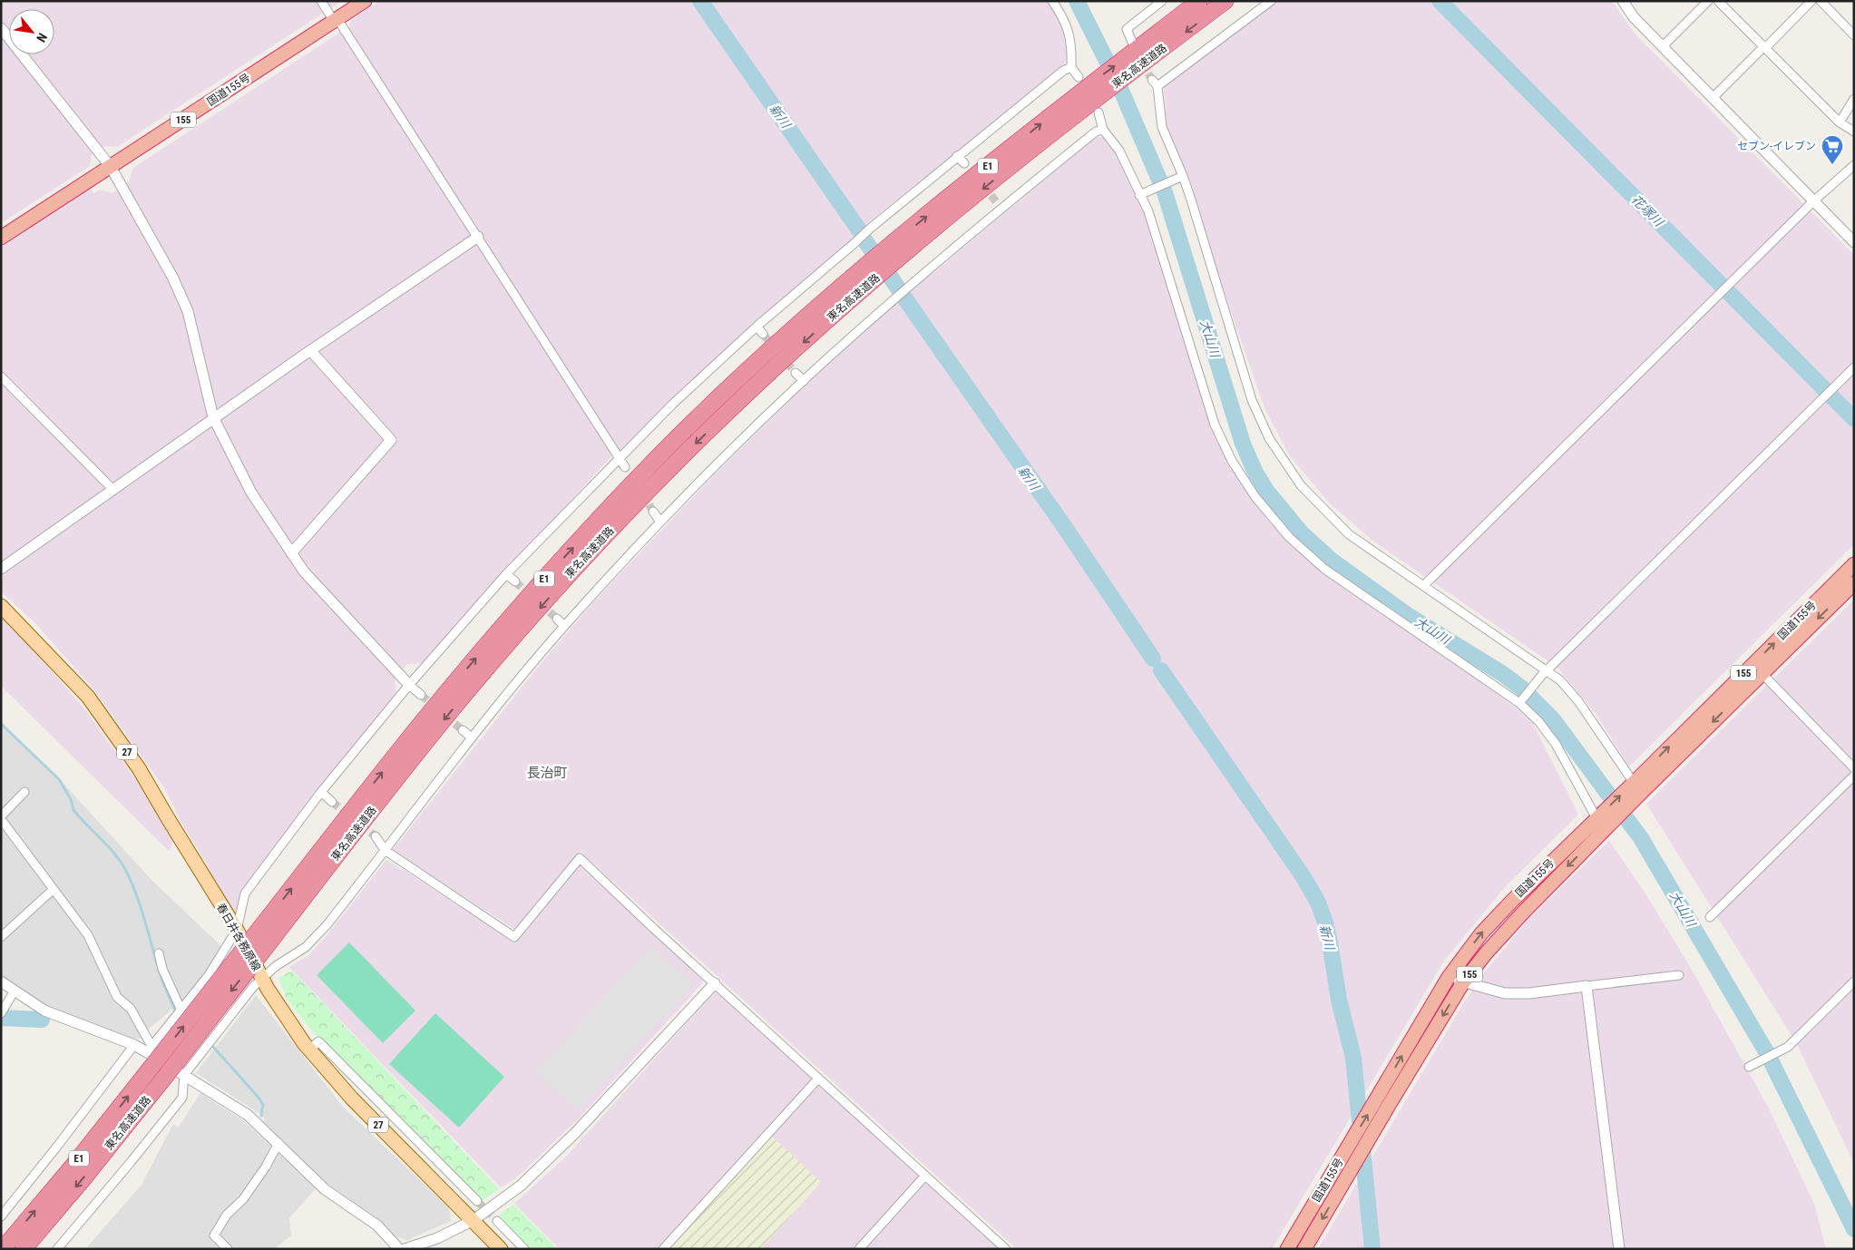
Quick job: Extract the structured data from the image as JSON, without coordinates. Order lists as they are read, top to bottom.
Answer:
{
  "streets": {
    "highway": [
      "東名高速道路",
      "国道155号",
      "155",
      "E1"
    ],
    "main road": ["27", "春日井各務原線"]
  },
  "districts": ["長治町"],
  "water": ["新川", "花塚川", "大山川"],
  "places": {
    "supermarket": ["セブン-イレブン"]
  },
  "north": "bottom right"
}
